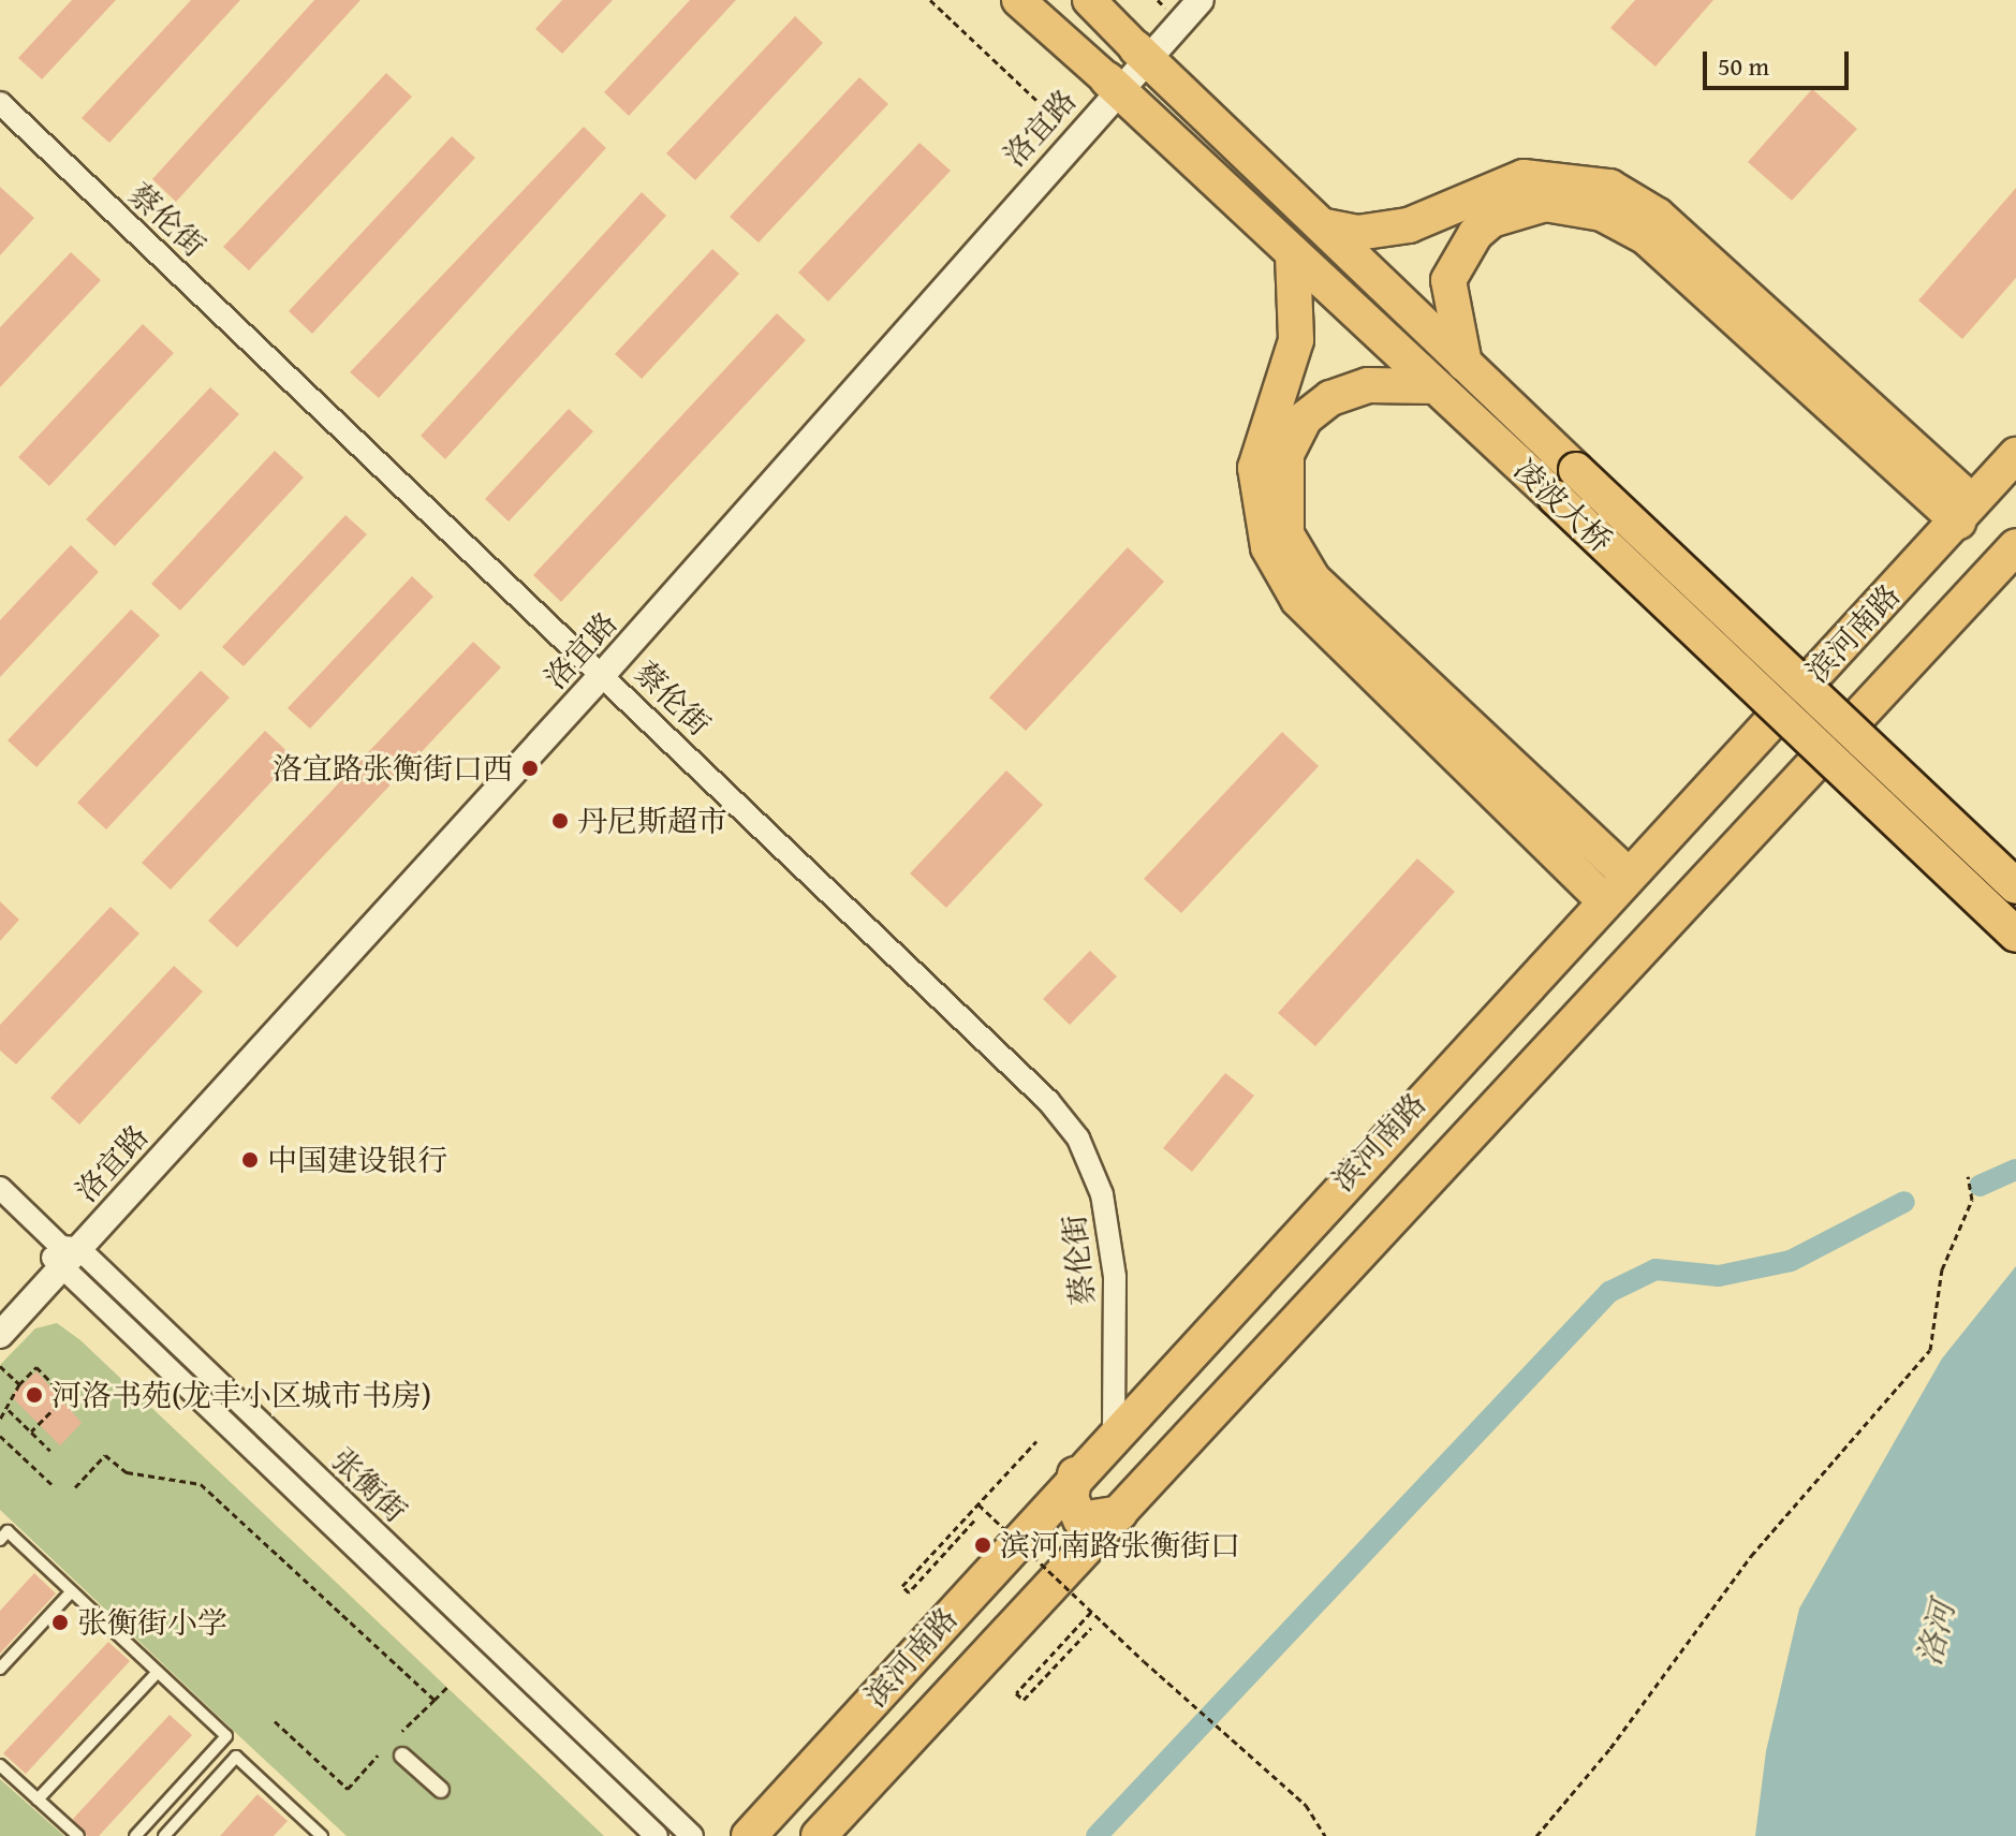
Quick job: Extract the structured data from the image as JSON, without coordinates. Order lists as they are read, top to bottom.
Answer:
{
  "streets": {
    "highway": ["凌波大桥", "滨河南路"],
    "street": ["洛宜路", "蔡伦街", "张衡街"]
  },
  "crossings": [
    ["洛宜路", "蔡伦街"],
    ["洛宜路", "凌波大桥"],
    ["洛宜路", "张衡街"],
    ["蔡伦街", "滨河南路"]
  ],
  "water": ["洛河"],
  "places": [
    "洛宜路张衡街口西",
    "丹尼斯超市",
    "中国建设银行",
    "河洛书苑(龙丰小区城市书房)",
    "滨河南路张衡街口",
    "张衡街小学"
  ],
  "scale_bar": "50 m"
}
